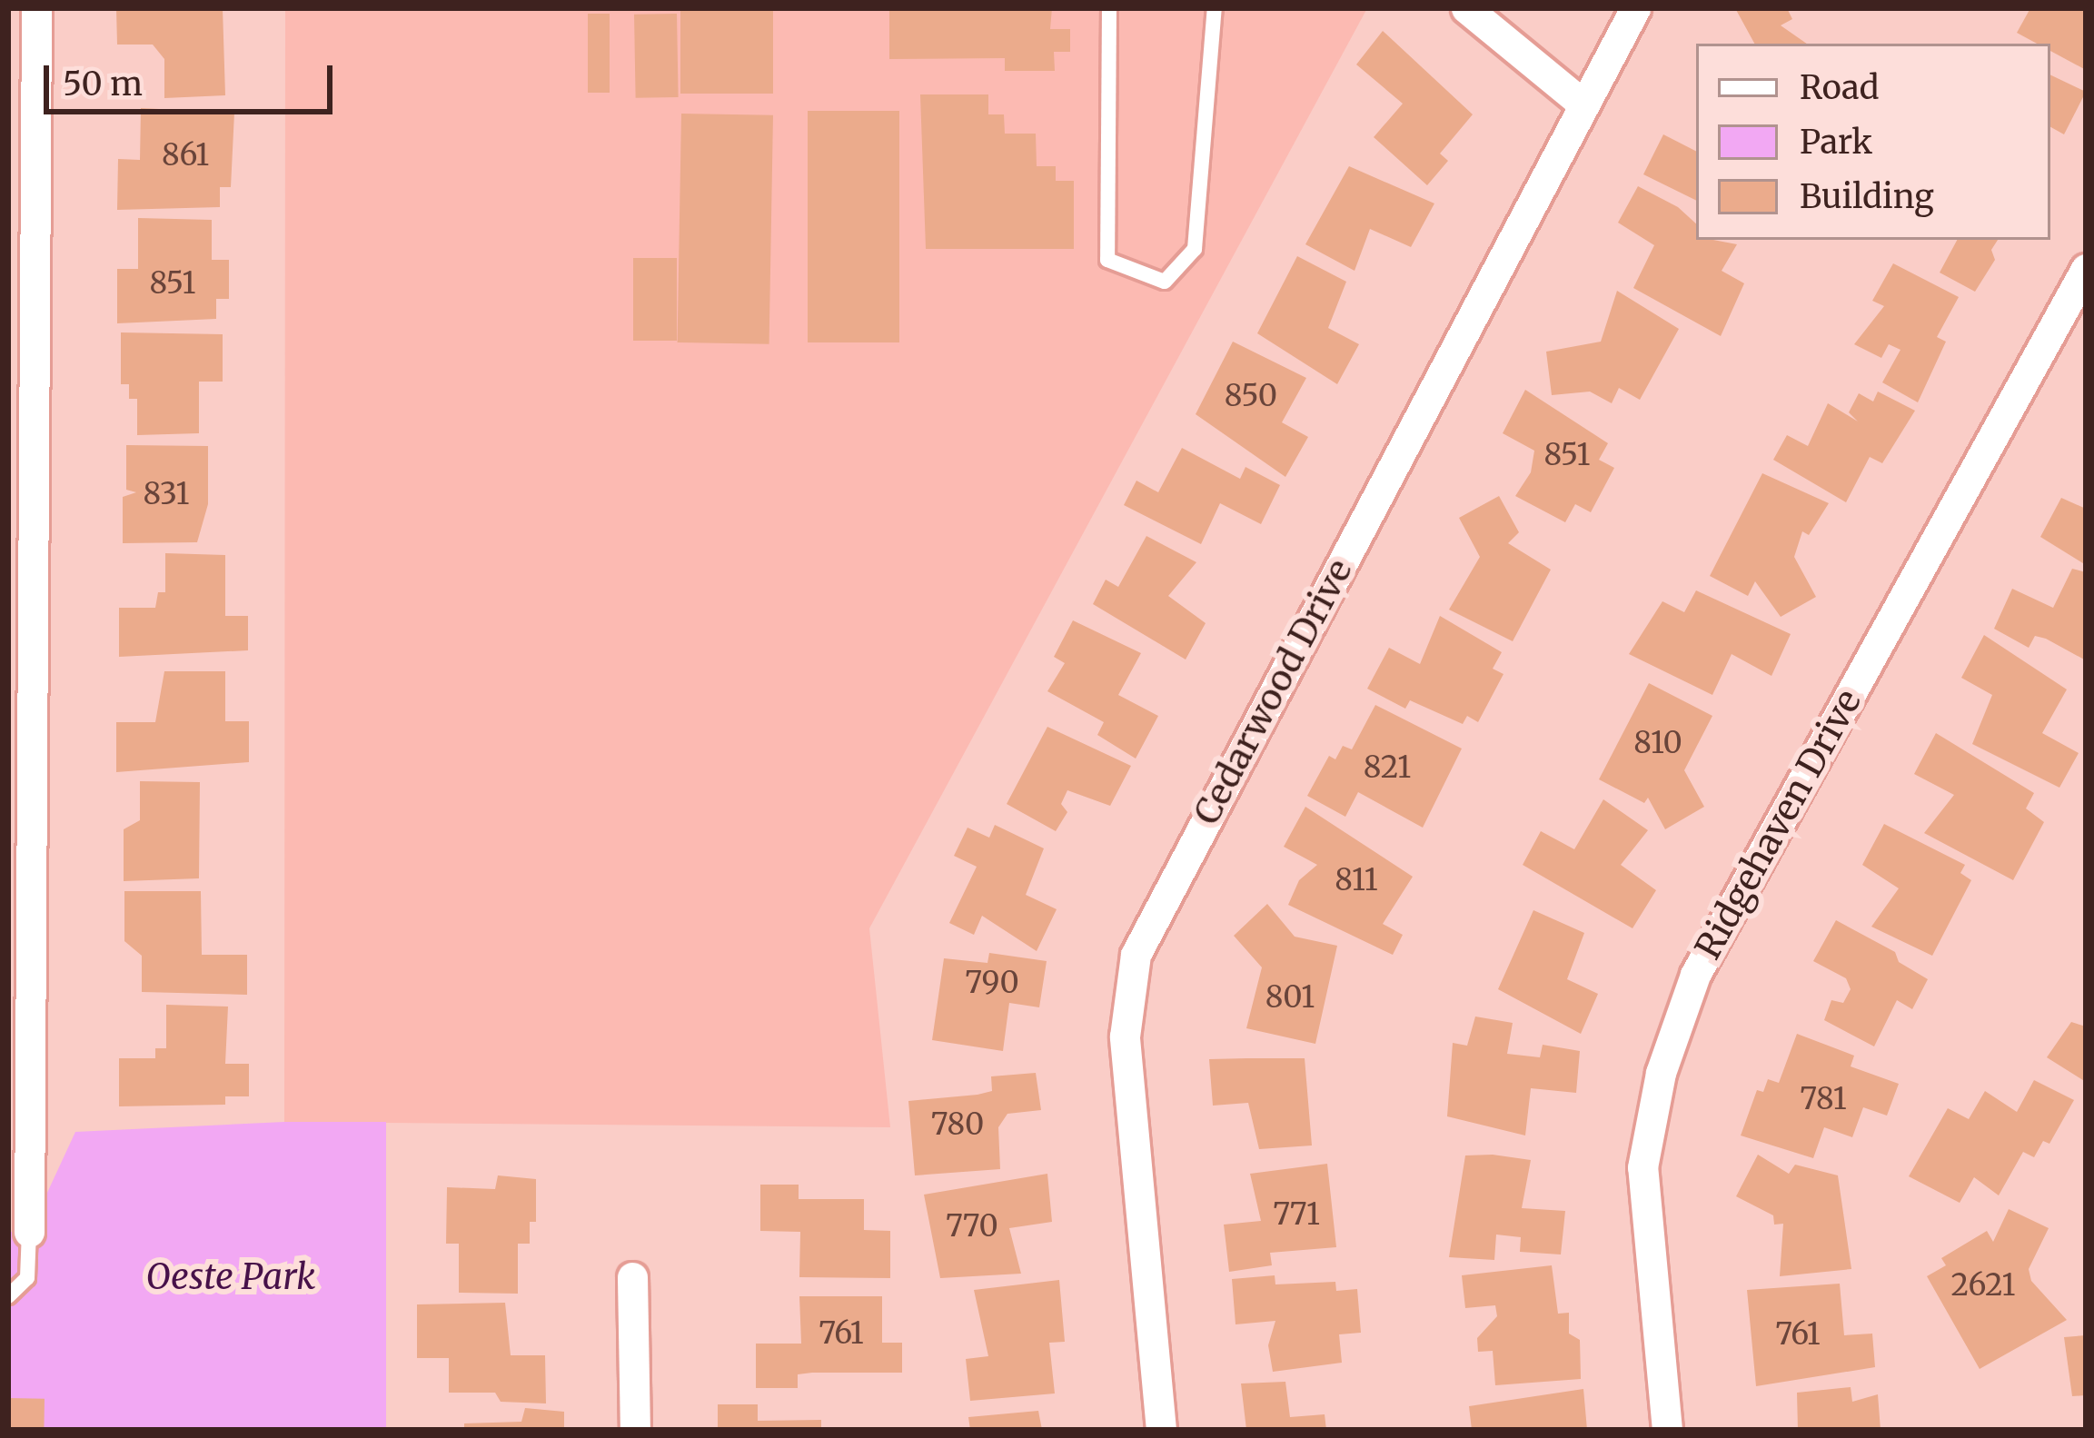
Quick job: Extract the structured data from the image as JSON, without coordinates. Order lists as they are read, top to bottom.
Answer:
{
  "streets": {
    "street": ["Cedarwood Drive", "Ridgehaven Drive"]
  },
  "parks": ["Oeste Park"],
  "house_numbers": [
    "861",
    "851",
    "850",
    "851",
    "831",
    "810",
    "821",
    "811",
    "790",
    "801",
    "781",
    "780",
    "771",
    "770",
    "2621",
    "761",
    "761"
  ],
  "legend": ["Road", "Park", "Building"],
  "scale_bar": "50 m"
}
